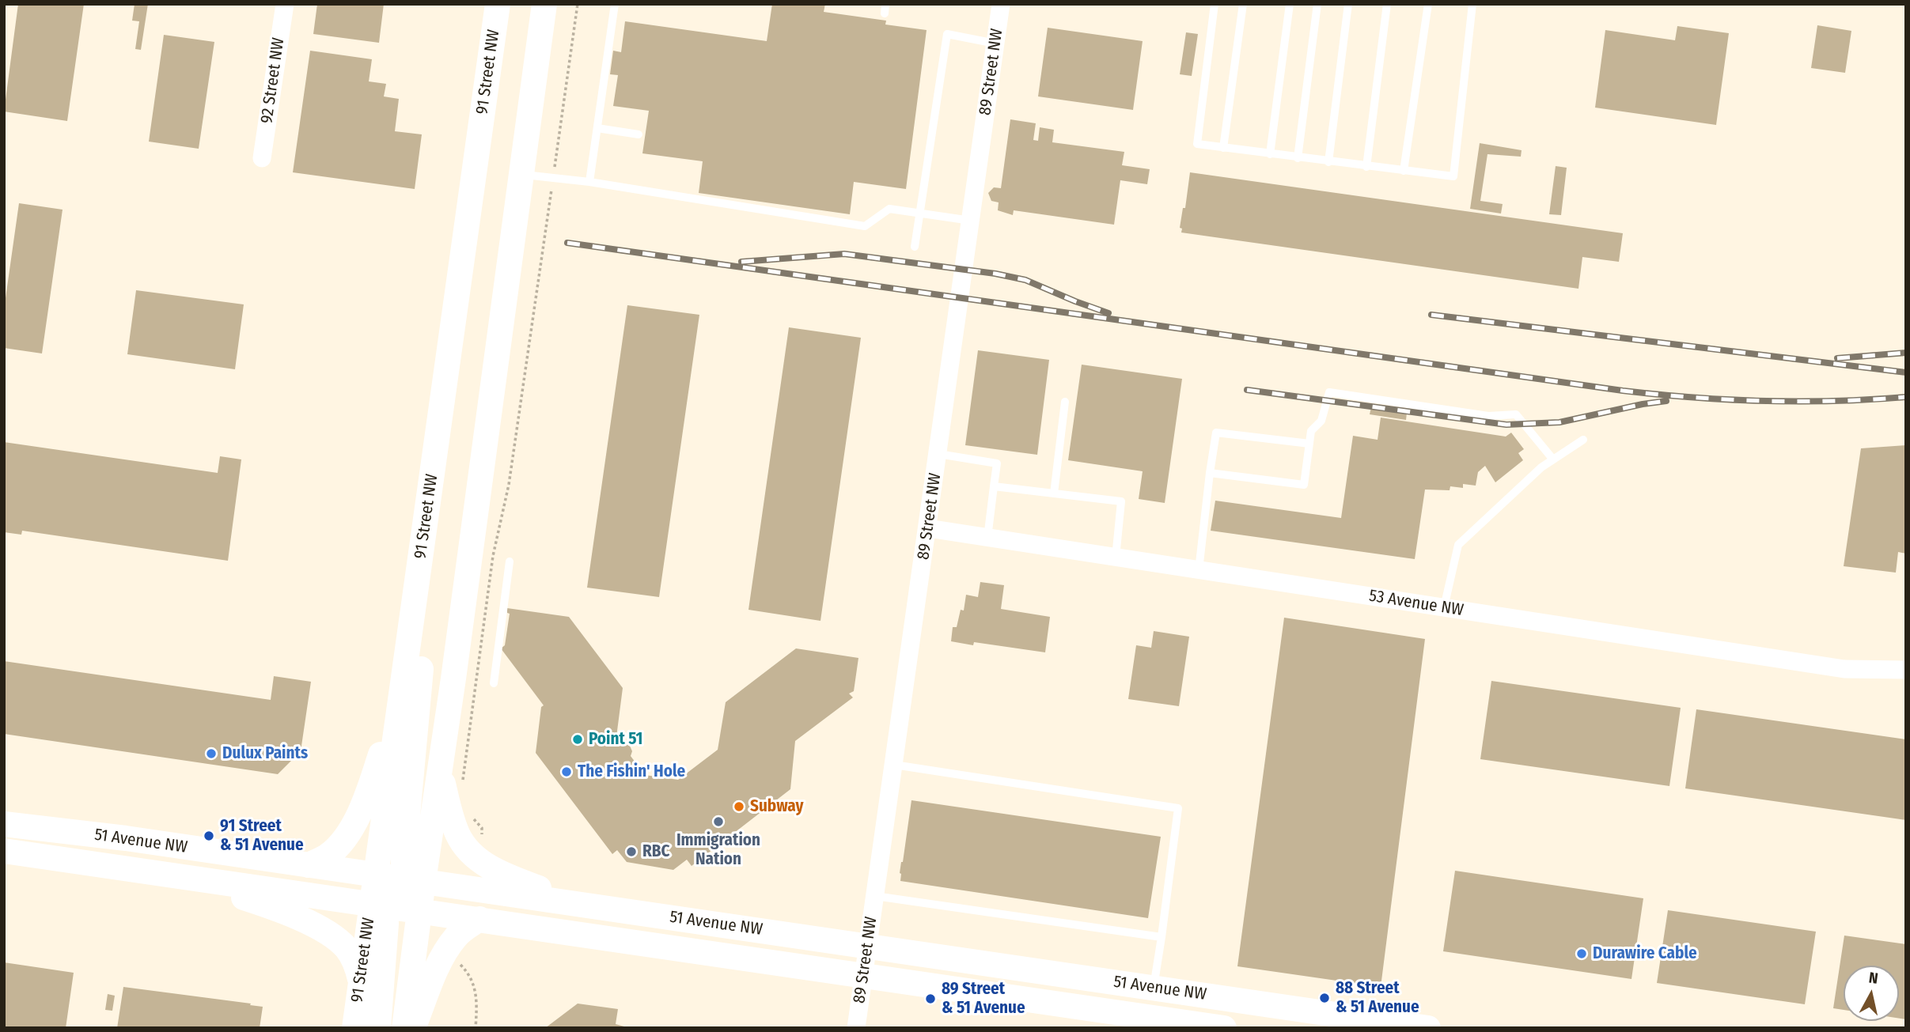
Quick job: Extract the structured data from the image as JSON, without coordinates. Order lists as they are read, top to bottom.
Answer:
{
  "streets": {
    "main road": ["91 Street NW", "51 Avenue NW"],
    "street": ["89 Street NW", "92 Street NW", "53 Avenue NW"]
  },
  "crossings": [
    ["91 Street NW", "51 Avenue NW"],
    ["89 Street NW", "53 Avenue NW"],
    ["89 Street NW", "51 Avenue NW"]
  ],
  "places": [
    "Point 51",
    "Dulux Paints",
    "The Fishin' Hole",
    "Subway",
    "Immigration Nation",
    "91 Street & 51 Avenue",
    "RBC",
    "Durawire Cable",
    "88 Street & 51 Avenue",
    "89 Street & 51 Avenue"
  ],
  "north": "top"
}
